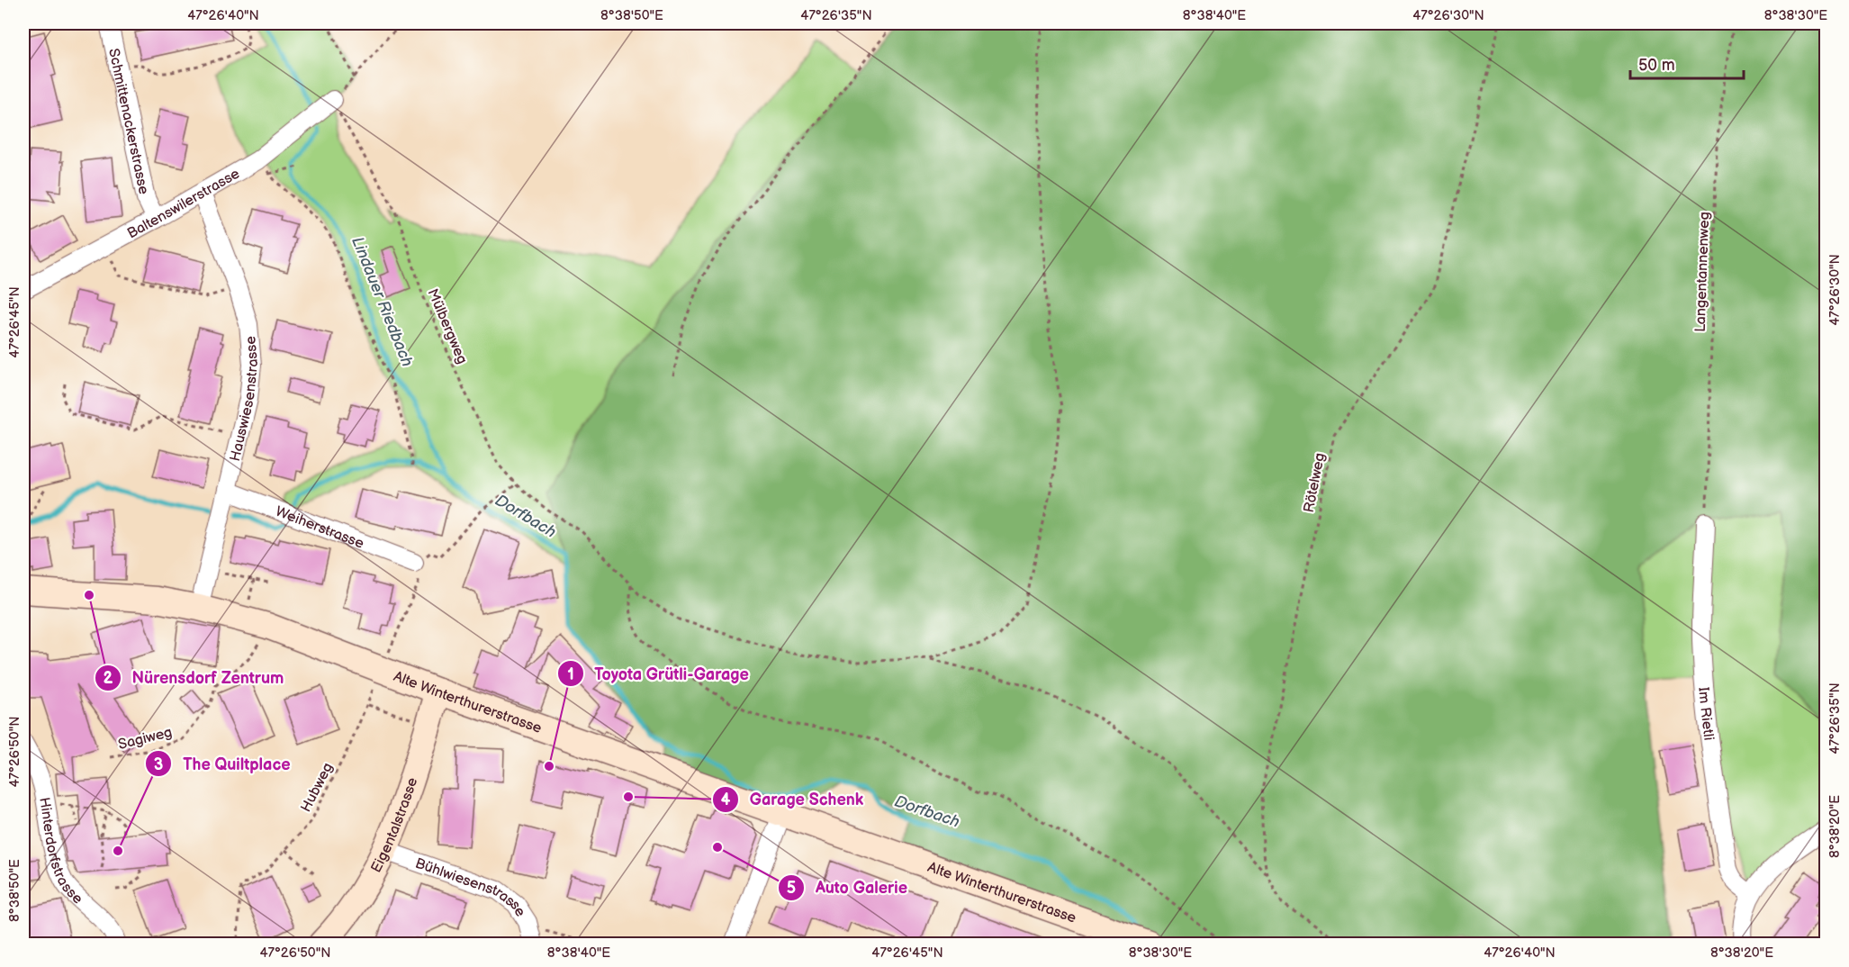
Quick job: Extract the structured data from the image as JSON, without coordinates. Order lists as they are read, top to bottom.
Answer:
{
  "streets": {
    "main road": ["Alte Winterthurerstrasse", "Eigentalstrasse"],
    "street": [
      "Schmittenackerstrasse",
      "Baltenswilerstrasse",
      "Hauswiesenstrasse",
      "Weiherstrasse",
      "Im Rietli",
      "Hinterdorfstrasse",
      "Bühlwiesenstrasse"
    ],
    "path": [
      "Langentannenweg",
      "Mülbergweg",
      "Rötelweg",
      "Sagiweg",
      "Hubweg"
    ]
  },
  "crossings": [
    ["Schmittenackerstrasse", "Baltenswilerstrasse"],
    ["Baltenswilerstrasse", "Mülbergweg"],
    ["Baltenswilerstrasse", "Hauswiesenstrasse"],
    ["Langentannenweg", "Im Rietli"],
    ["Hauswiesenstrasse", "Weiherstrasse"],
    ["Hauswiesenstrasse", "Alte Winterthurerstrasse"],
    ["Alte Winterthurerstrasse", "Eigentalstrasse"],
    ["Eigentalstrasse", "Bühlwiesenstrasse"]
  ],
  "water": ["Lindauer Riedbach", "Dorfbach"],
  "places": [
    "Nürensdorf Zentrum",
    "Toyota Grütli-Garage",
    "Garage Schenk",
    "Auto Galerie",
    "The Quiltplace"
  ],
  "scale_bar": "50 m",
  "coordinates": [
    "47°26'40\"N",
    "8°38'50\"E",
    "47°26'35\"N",
    "8°38'40\"E",
    "47°26'30\"N",
    "8°38'30\"E",
    "47°26'45\"N",
    "47°26'50\"N",
    "8°38'20\"E"
  ]
}
